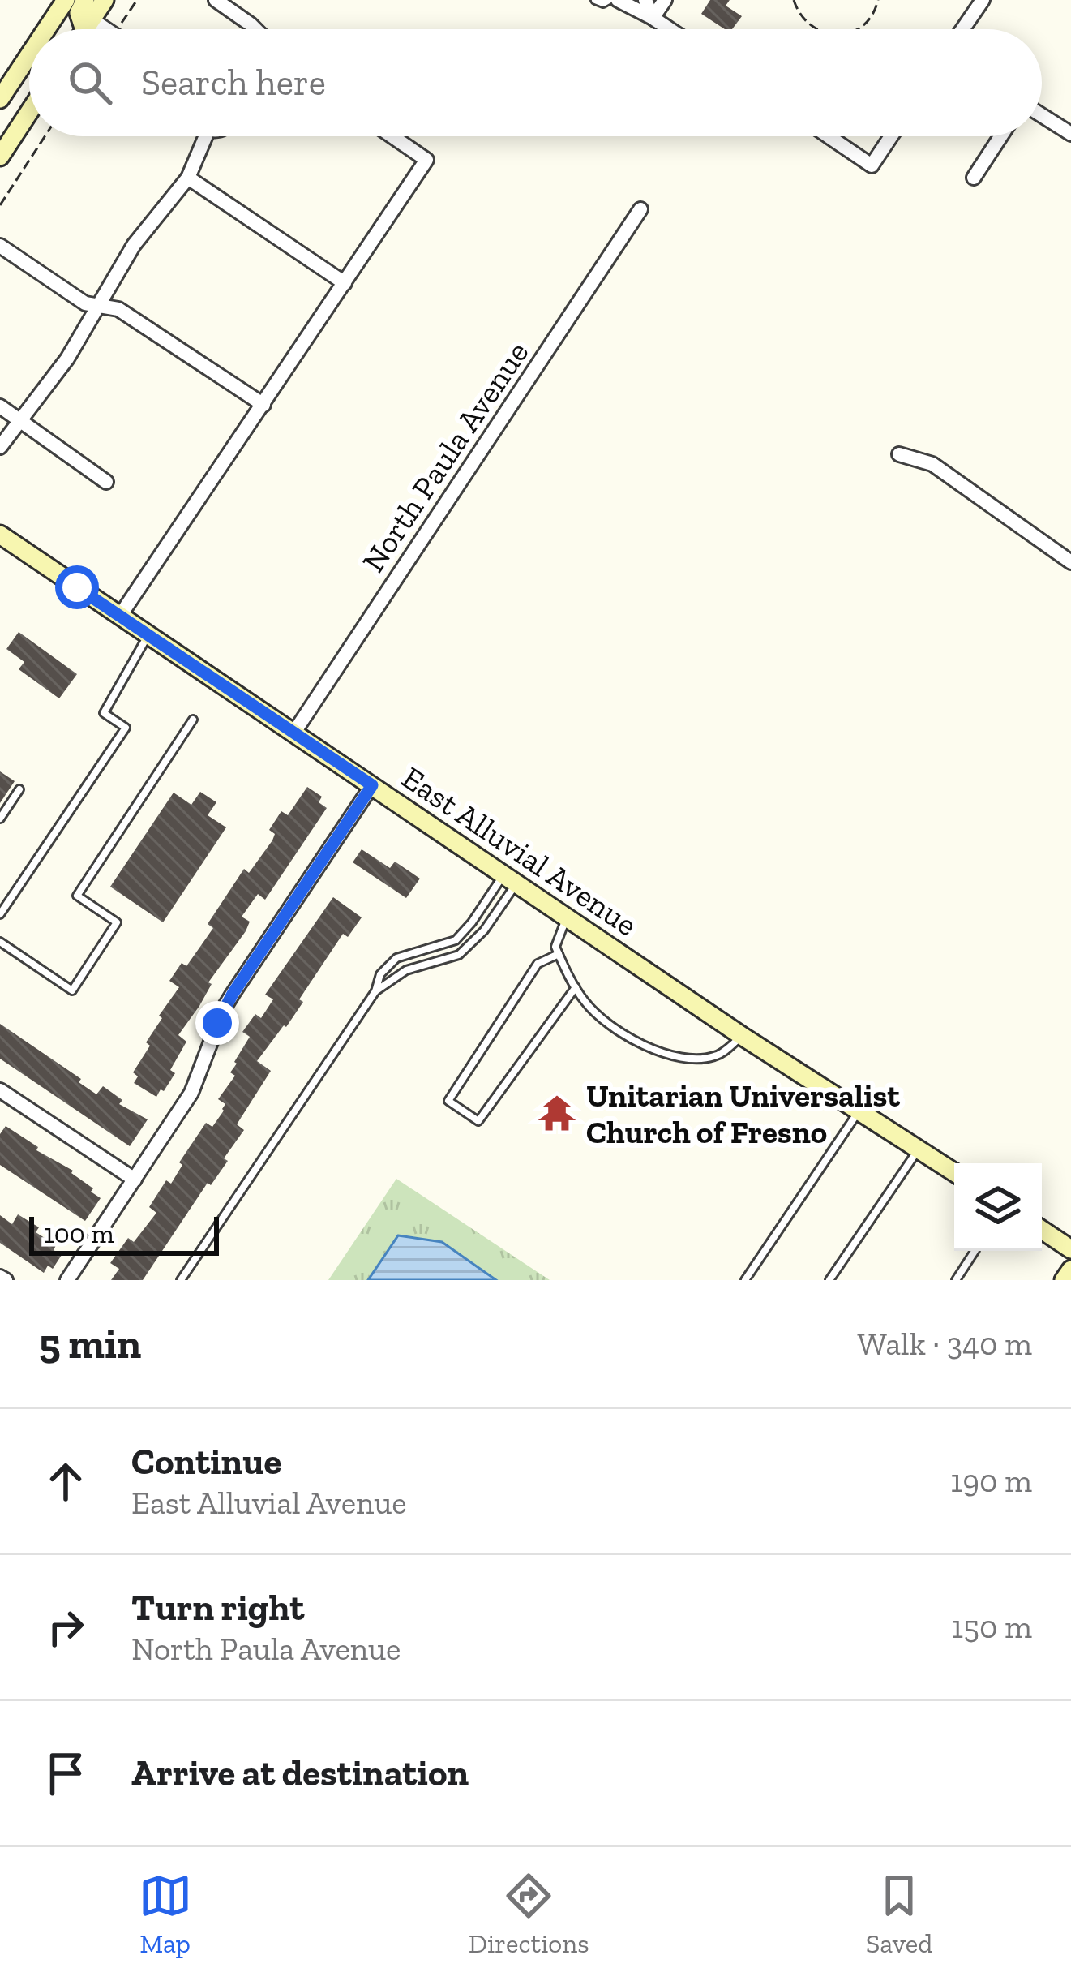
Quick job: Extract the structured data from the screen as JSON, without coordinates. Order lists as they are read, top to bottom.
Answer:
{
  "streets": {
    "street": ["North Paula Avenue", "East Alluvial Avenue"]
  },
  "crossings": [
    ["North Paula Avenue", "East Alluvial Avenue"]
  ],
  "places": {
    "temple": ["Unitarian Universalist Church of Fresno"]
  },
  "scale_bar": "100 m",
  "page": {
    "search": "Search here",
    "scale": "100 m",
    "heading": ["5 min", "Walk · 340 m"],
    "list": [
      ["Continue", "East Alluvial Avenue", "190 m"],
      ["Turn right", "North Paula Avenue", "150 m"],
      "Arrive at destination"
    ],
    "nav": ["Map", "Directions", "Saved"]
  }
}
